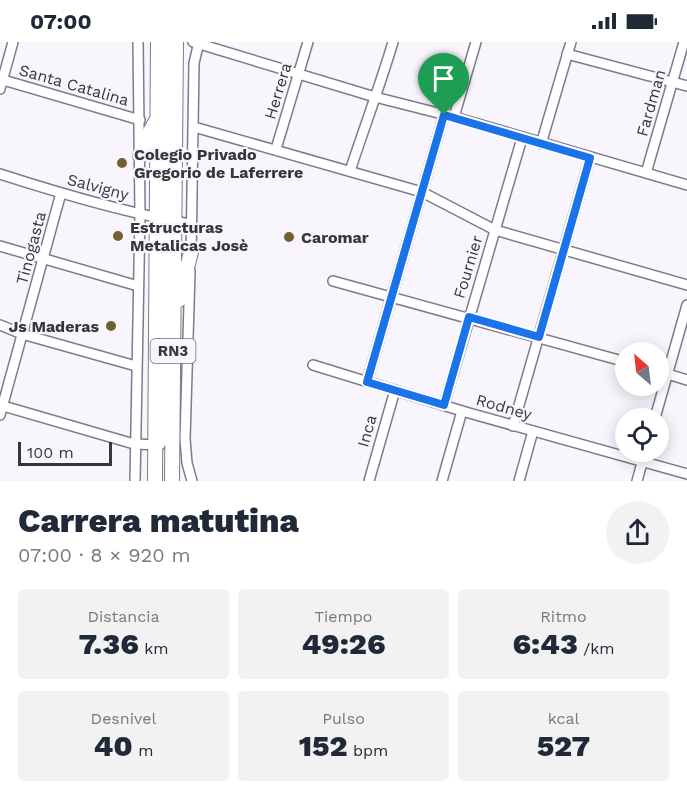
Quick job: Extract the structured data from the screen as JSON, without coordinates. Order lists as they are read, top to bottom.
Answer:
{
  "streets": {
    "highway": ["RN3"],
    "street": [
      "Santa Catalina",
      "Herrera",
      "Fardman",
      "Salvigny",
      "Tinogasta",
      "Fournier",
      "Rodney",
      "Inca"
    ]
  },
  "crossings": [
    ["Salvigny", "Tinogasta"],
    ["Salvigny", "RN3"],
    ["Fournier", "Rodney"],
    ["Rodney", "Inca"]
  ],
  "places": [
    "Colegio Privado Gregorio de Laferrere",
    "Estructuras Metalicas Josè",
    "Caromar",
    "Js Maderas"
  ],
  "scale_bar": "100 m",
  "north": "top left",
  "page": {
    "status": "07:00",
    "scale": "100 m",
    "heading": ["Carrera matutina", "07:00 · 8 × 920 m"],
    "stats": [
      ["Distancia", "7.36 km"],
      ["Tiempo", "49:26"],
      ["Ritmo", "6:43 /km"],
      ["Desnivel", "40 m"],
      ["Pulso", "152 bpm"],
      ["kcal", "527"]
    ]
  }
}
